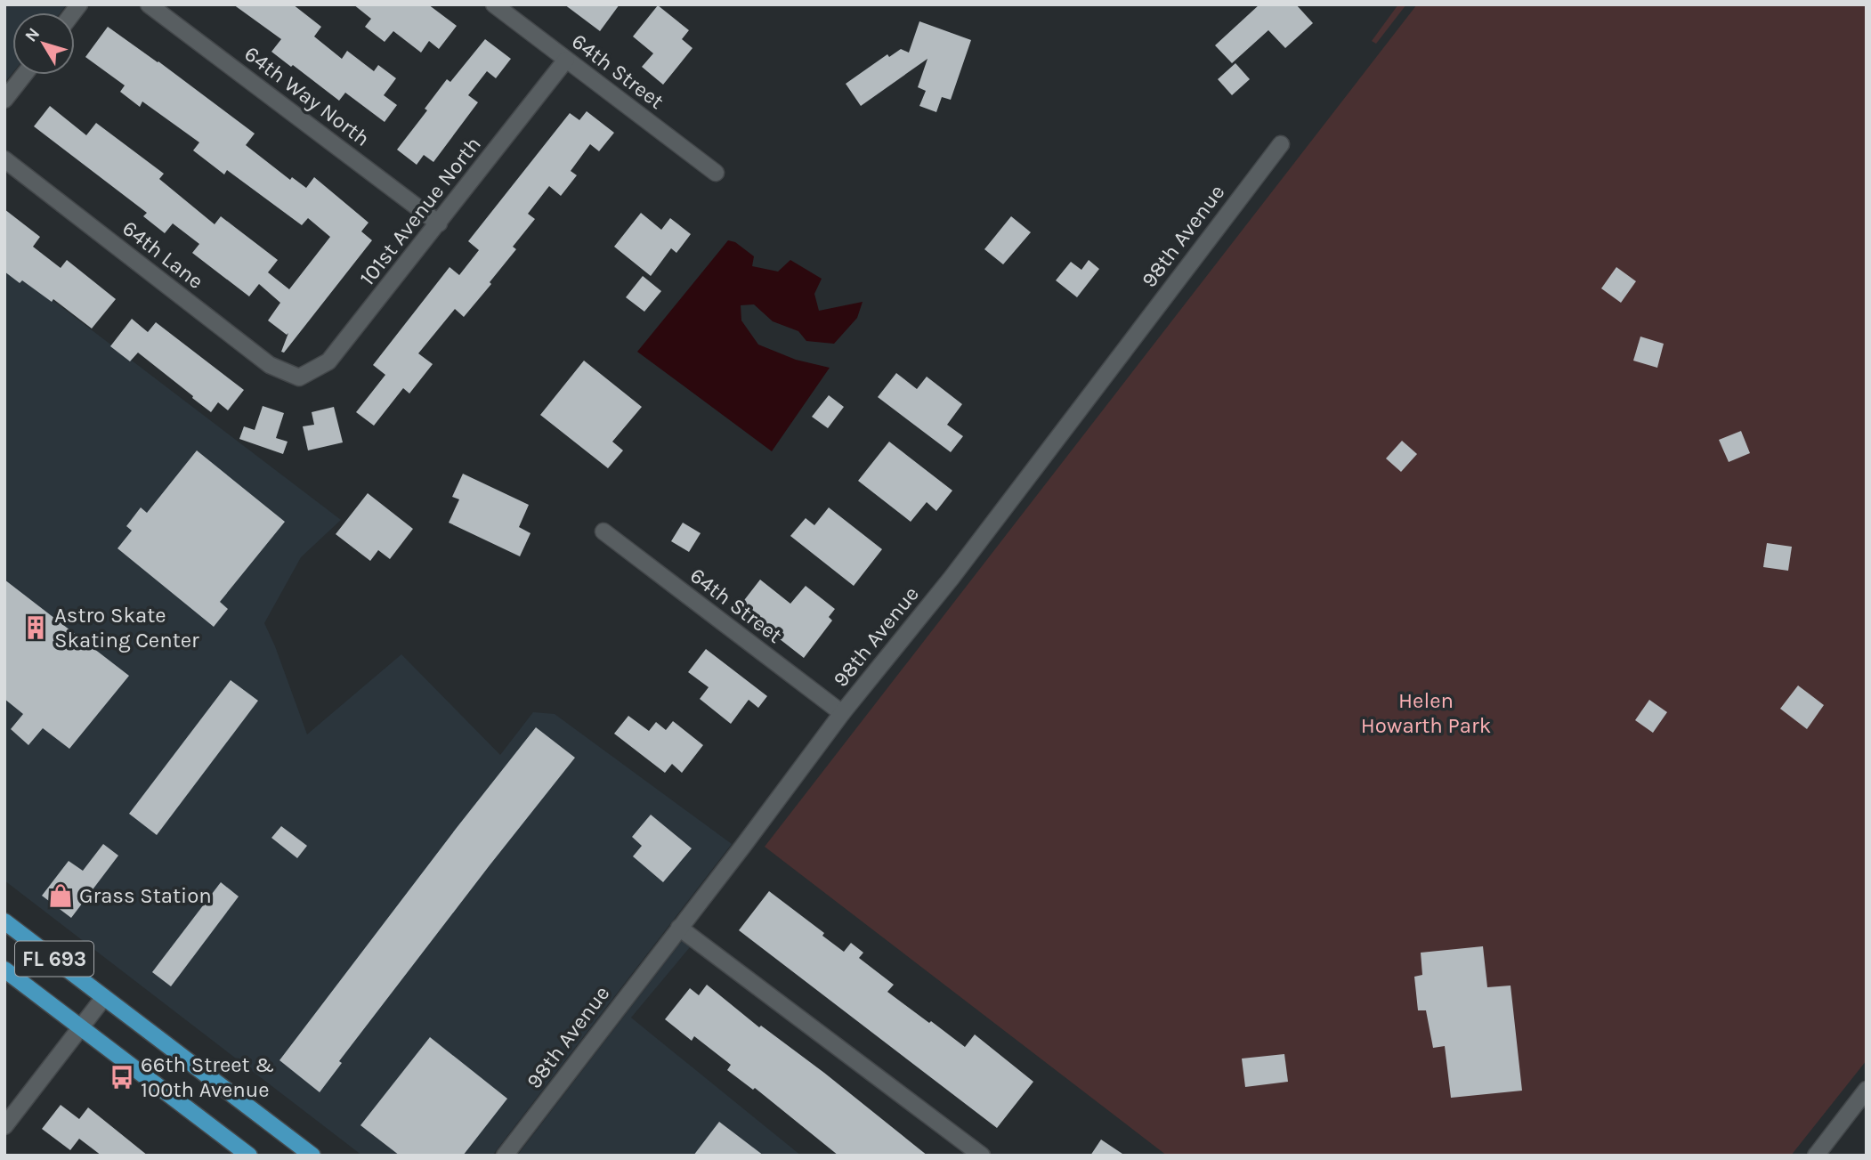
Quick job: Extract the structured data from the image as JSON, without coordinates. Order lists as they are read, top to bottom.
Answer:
{
  "streets": {
    "main road": ["FL 693"],
    "street": [
      "64th Street",
      "64th Way North",
      "101st Avenue North",
      "98th Avenue",
      "64th Lane"
    ]
  },
  "crossings": [
    ["64th Street", "101st Avenue North"],
    ["64th Street", "98th Avenue"],
    ["64th Way North", "101st Avenue North"],
    ["101st Avenue North", "64th Lane"]
  ],
  "parks": ["Helen Howarth Park"],
  "places": {
    "building": ["Astro Skate Skating Center"],
    "shop": ["Grass Station"],
    "bus stop": ["66th Street & 100th Avenue"]
  },
  "north": "top left"
}
